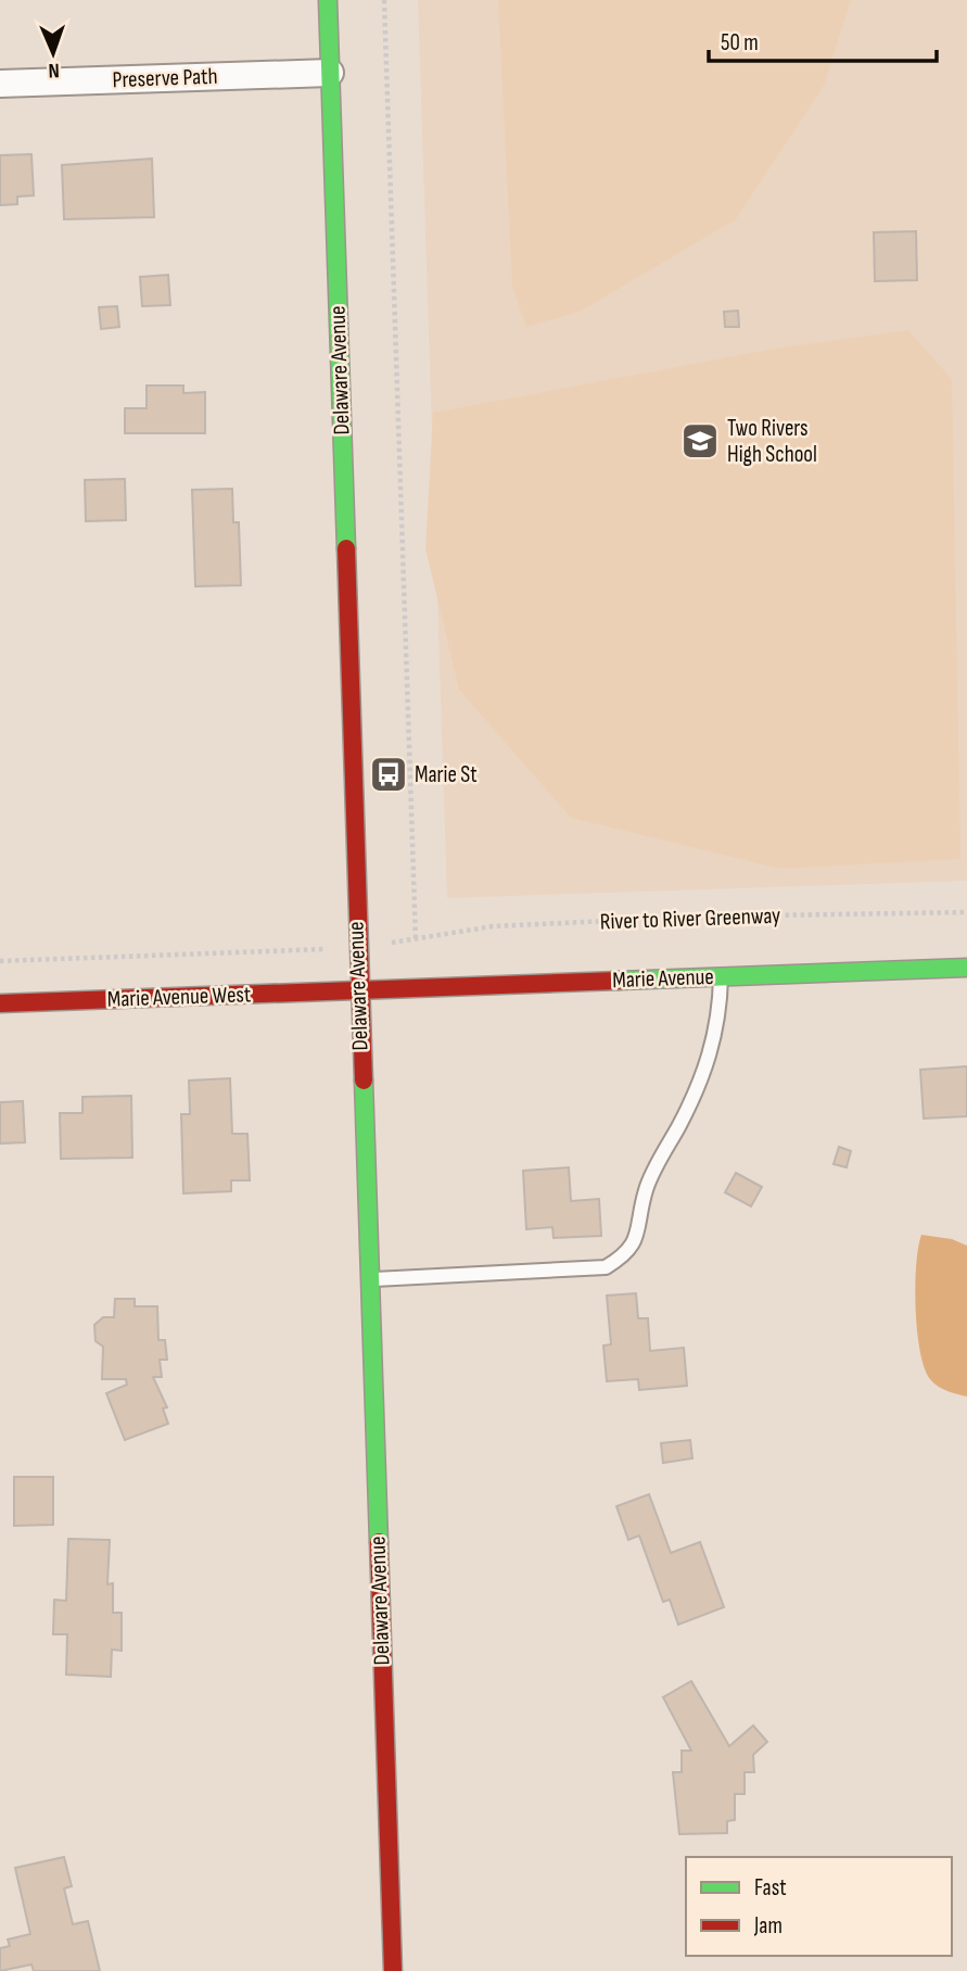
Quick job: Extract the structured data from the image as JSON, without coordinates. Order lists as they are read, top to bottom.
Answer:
{
  "streets": {
    "street": [
      "Preserve Path",
      "Delaware Avenue",
      "Marie Avenue",
      "Marie Avenue West"
    ],
    "path": ["River to River Greenway"]
  },
  "crossings": [
    ["Preserve Path", "Delaware Avenue"],
    ["Delaware Avenue", "Marie Avenue"],
    ["Delaware Avenue", "Marie Avenue West"],
    ["Marie Avenue", "Marie Avenue West"]
  ],
  "places": {
    "school or university": ["Two Rivers High School"],
    "bus stop": ["Marie St"]
  },
  "legend": ["Fast", "Jam"],
  "scale_bar": "50 m",
  "north": "bottom"
}
